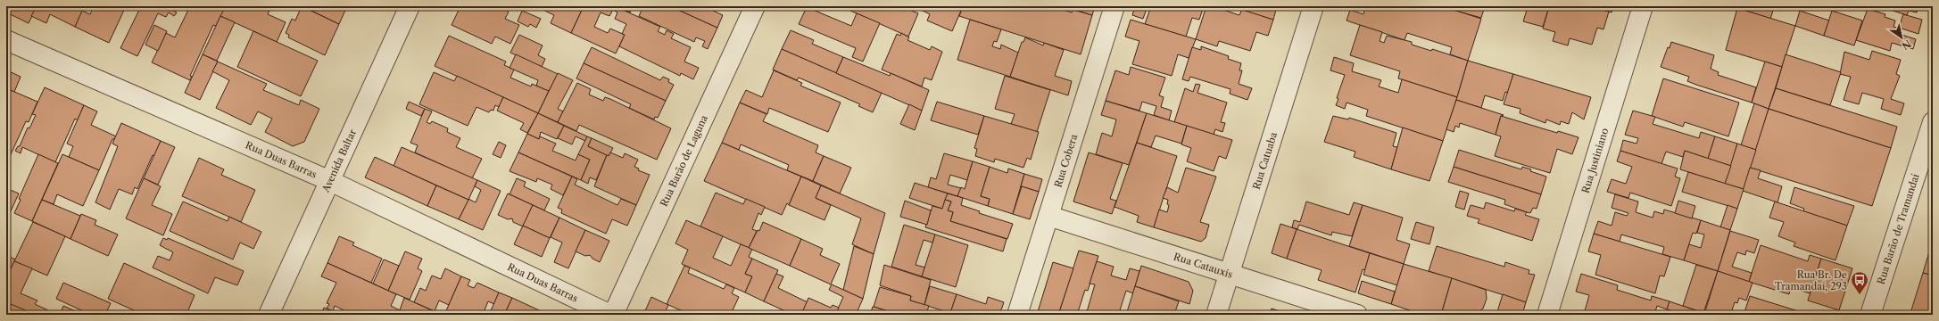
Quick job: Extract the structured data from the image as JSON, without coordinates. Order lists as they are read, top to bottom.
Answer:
{
  "streets": {
    "street": [
      "Rua Duas Barras",
      "Avenida Baltar",
      "Rua Barão de Laguna",
      "Rua Cobera",
      "Rua Catuaba",
      "Rua Justiniano",
      "Rua Barão de Tramandaí",
      "Rua Catauxis"
    ]
  },
  "crossings": [
    ["Rua Duas Barras", "Avenida Baltar"],
    ["Rua Duas Barras", "Rua Barão de Laguna"],
    ["Rua Cobera", "Rua Catauxis"],
    ["Rua Catuaba", "Rua Catauxis"]
  ],
  "places": {
    "bus stop": ["Rua Br. De Tramandaí, 293"]
  },
  "north": "bottom right"
}
